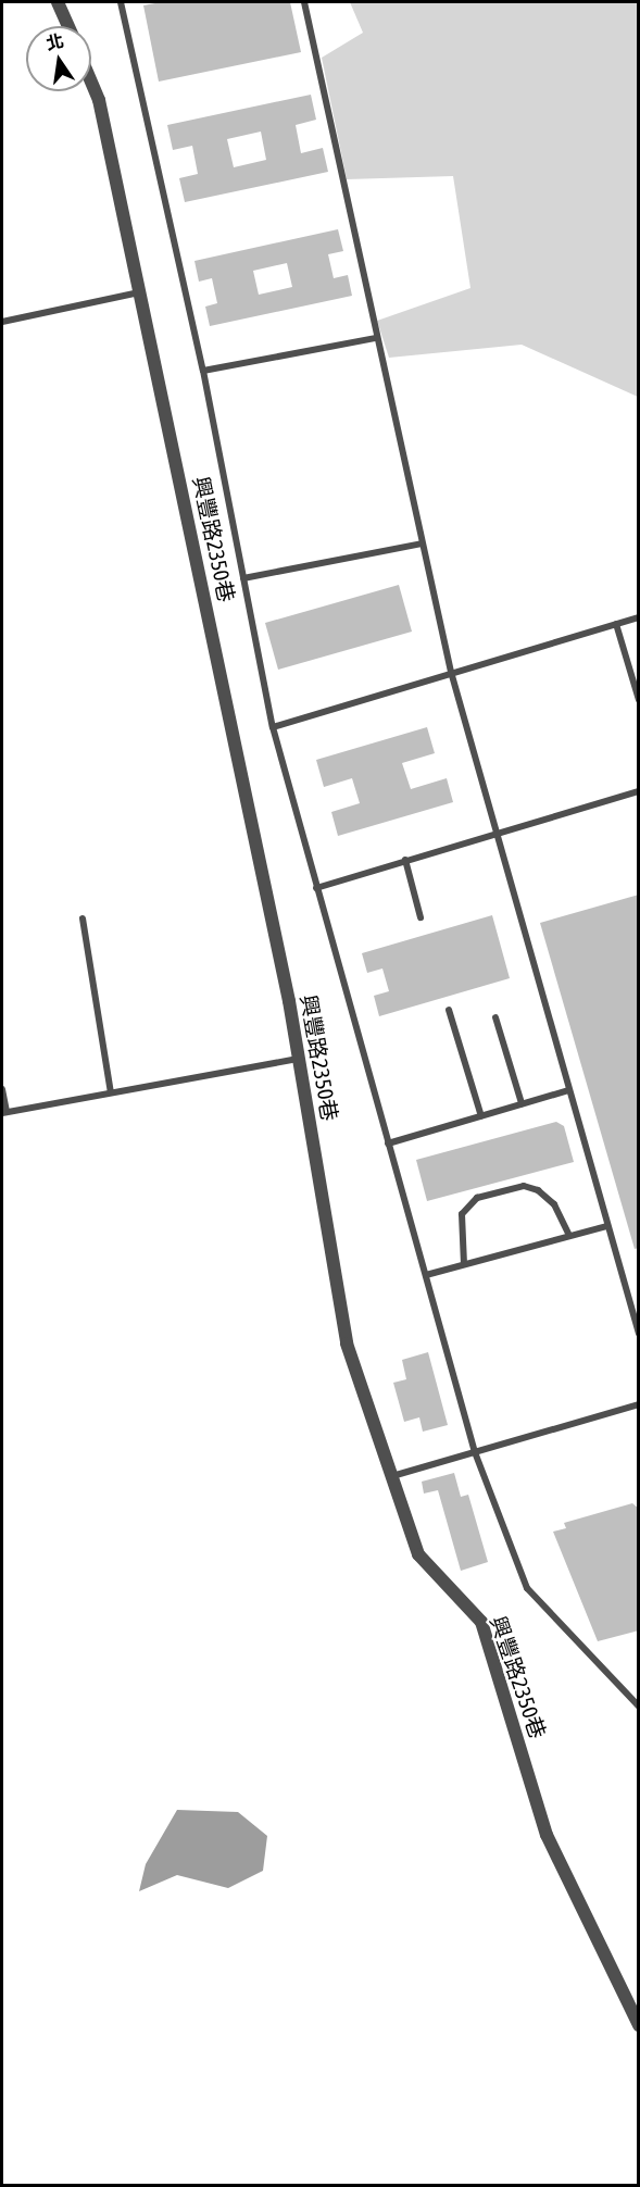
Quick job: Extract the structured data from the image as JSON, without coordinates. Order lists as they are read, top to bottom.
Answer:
{
  "streets": {
    "street": ["興豐路2350巷"]
  },
  "north": "top"
}
